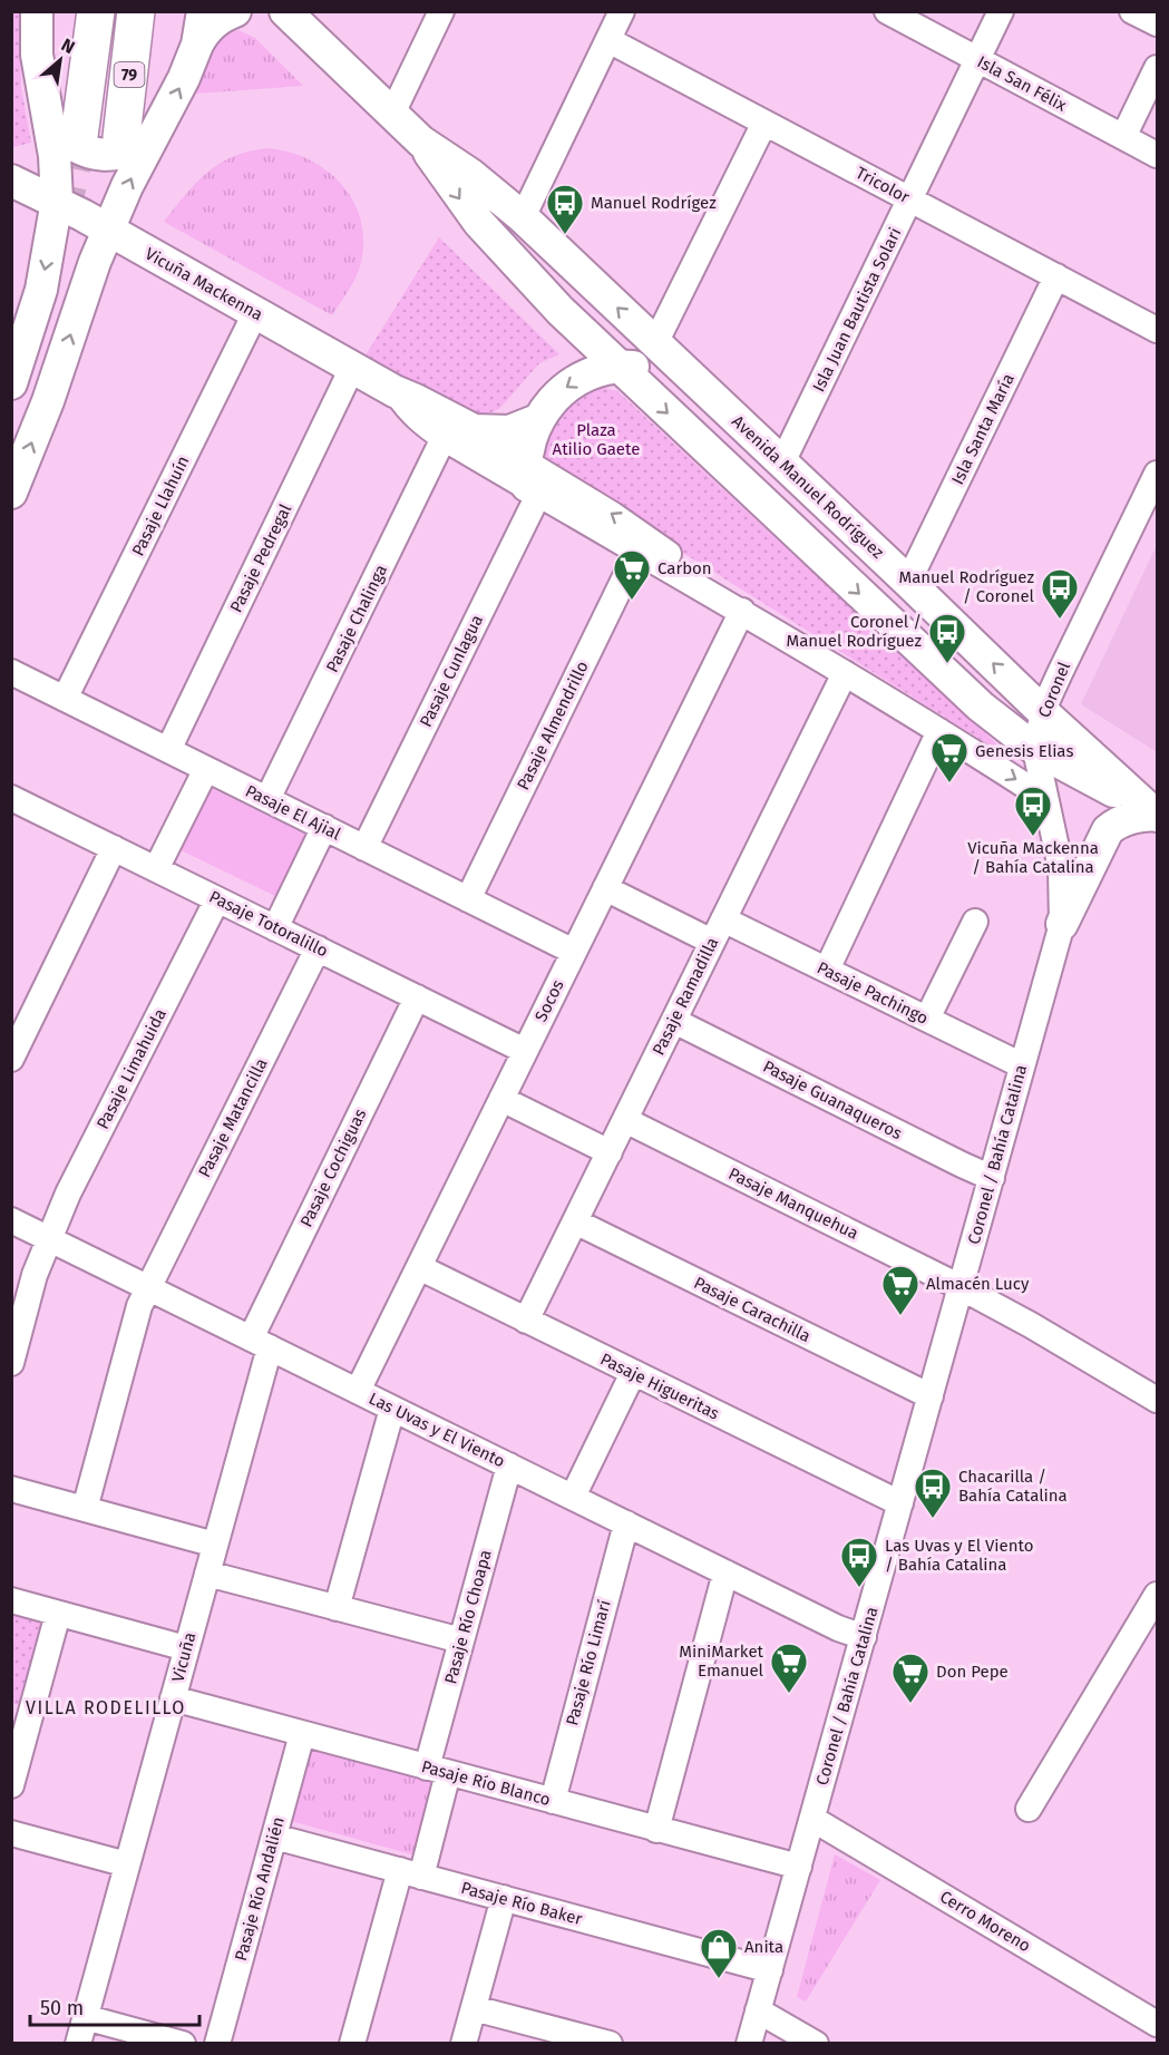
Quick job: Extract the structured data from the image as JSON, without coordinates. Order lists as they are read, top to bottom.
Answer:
{
  "streets": {
    "highway": ["79"],
    "main road": ["Vicuña Mackenna", "Avenida Manuel Rodríguez"],
    "street": [
      "Isla San Félix",
      "Tricolor",
      "Isla Juan Bautista Solari",
      "Isla Santa María",
      "Pasaje Llahuín",
      "Pasaje Pedregal",
      "Pasaje Chalinga",
      "Pasaje Cunlagua",
      "Coronel",
      "Pasaje Almendrillo",
      "Pasaje El Ajial",
      "Pasaje Totoralillo",
      "Pasaje Pachingo",
      "Pasaje Ramadilla",
      "Socos",
      "Pasaje Limahuida",
      "Pasaje Guanaqueros",
      "Pasaje Matancilla",
      "Coronel / Bahía Catalina",
      "Pasaje Cochiguas",
      "Pasaje Manquehua",
      "Pasaje Carachilla",
      "Pasaje Higueritas",
      "Las Uvas y El Viento",
      "Pasaje Río Choapa",
      "Vicuña",
      "Pasaje Río Limarí",
      "Pasaje Río Blanco",
      "Pasaje Río Andalién",
      "Pasaje Río Baker",
      "Cerro Moreno"
    ]
  },
  "crossings": [
    ["Isla San Félix", "Isla Juan Bautista Solari"],
    ["Tricolor", "Isla Juan Bautista Solari"],
    ["Tricolor", "Isla Santa María"],
    ["Vicuña Mackenna", "Pasaje Llahuín"],
    ["Vicuña Mackenna", "Pasaje Pedregal"],
    ["Vicuña Mackenna", "Pasaje Chalinga"],
    ["Vicuña Mackenna", "Pasaje Cunlagua"],
    ["Vicuña Mackenna", "Coronel"],
    ["Vicuña Mackenna", "Pasaje Almendrillo"],
    ["Vicuña Mackenna", "Pasaje Ramadilla"],
    ["Vicuña Mackenna", "Socos"],
    ["Isla Juan Bautista Solari", "Avenida Manuel Rodríguez"],
    ["Isla Santa María", "Avenida Manuel Rodríguez"],
    ["Avenida Manuel Rodríguez", "Coronel"],
    ["Pasaje Llahuín", "Pasaje El Ajial"],
    ["Pasaje Pedregal", "Pasaje El Ajial"],
    ["Pasaje Chalinga", "Pasaje El Ajial"],
    ["Pasaje Cunlagua", "Pasaje El Ajial"],
    ["Coronel", "Coronel / Bahía Catalina"],
    ["Pasaje Almendrillo", "Pasaje El Ajial"],
    ["Pasaje El Ajial", "Socos"],
    ["Pasaje Totoralillo", "Socos"],
    ["Pasaje Totoralillo", "Pasaje Limahuida"],
    ["Pasaje Totoralillo", "Pasaje Matancilla"],
    ["Pasaje Totoralillo", "Pasaje Cochiguas"],
    ["Pasaje Pachingo", "Pasaje Ramadilla"],
    ["Pasaje Pachingo", "Coronel / Bahía Catalina"],
    ["Pasaje Ramadilla", "Pasaje Guanaqueros"],
    ["Pasaje Ramadilla", "Pasaje Manquehua"],
    ["Pasaje Ramadilla", "Pasaje Carachilla"],
    ["Pasaje Ramadilla", "Pasaje Higueritas"],
    ["Socos", "Pasaje Higueritas"],
    ["Socos", "Las Uvas y El Viento"],
    ["Pasaje Limahuida", "Las Uvas y El Viento"],
    ["Pasaje Guanaqueros", "Coronel / Bahía Catalina"],
    ["Pasaje Matancilla", "Las Uvas y El Viento"],
    ["Coronel / Bahía Catalina", "Pasaje Manquehua"],
    ["Coronel / Bahía Catalina", "Pasaje Carachilla"],
    ["Coronel / Bahía Catalina", "Pasaje Higueritas"],
    ["Coronel / Bahía Catalina", "Las Uvas y El Viento"],
    ["Coronel / Bahía Catalina", "Pasaje Río Blanco"],
    ["Coronel / Bahía Catalina", "Pasaje Río Baker"],
    ["Coronel / Bahía Catalina", "Cerro Moreno"],
    ["Pasaje Cochiguas", "Las Uvas y El Viento"],
    ["Pasaje Cochiguas", "Vicuña"],
    ["Las Uvas y El Viento", "Pasaje Río Choapa"],
    ["Las Uvas y El Viento", "Vicuña"],
    ["Las Uvas y El Viento", "Pasaje Río Limarí"],
    ["Pasaje Río Choapa", "Pasaje Río Blanco"],
    ["Pasaje Río Choapa", "Pasaje Río Baker"],
    ["Vicuña", "Pasaje Río Blanco"],
    ["Pasaje Río Limarí", "Pasaje Río Blanco"],
    ["Pasaje Río Blanco", "Pasaje Río Andalién"],
    ["Pasaje Río Andalién", "Pasaje Río Baker"]
  ],
  "districts": ["VILLA RODELILLO"],
  "parks": ["Plaza Atilio Gaete"],
  "places": {
    "bus stop": [
      "Manuel Rodrígez",
      "Manuel Rodríguez / Coronel",
      "Coronel / Manuel Rodríguez",
      "Vicuña Mackenna / Bahía Catalina",
      "Chacarilla / Bahía Catalina",
      "Las Uvas y El Viento / Bahía Catalina"
    ],
    "supermarket": [
      "Carbon",
      "Genesis Elias",
      "Almacén Lucy",
      "MiniMarket Emanuel",
      "Don Pepe"
    ],
    "shop": ["Anita"]
  },
  "scale_bar": "50 m",
  "north": "top right"
}
